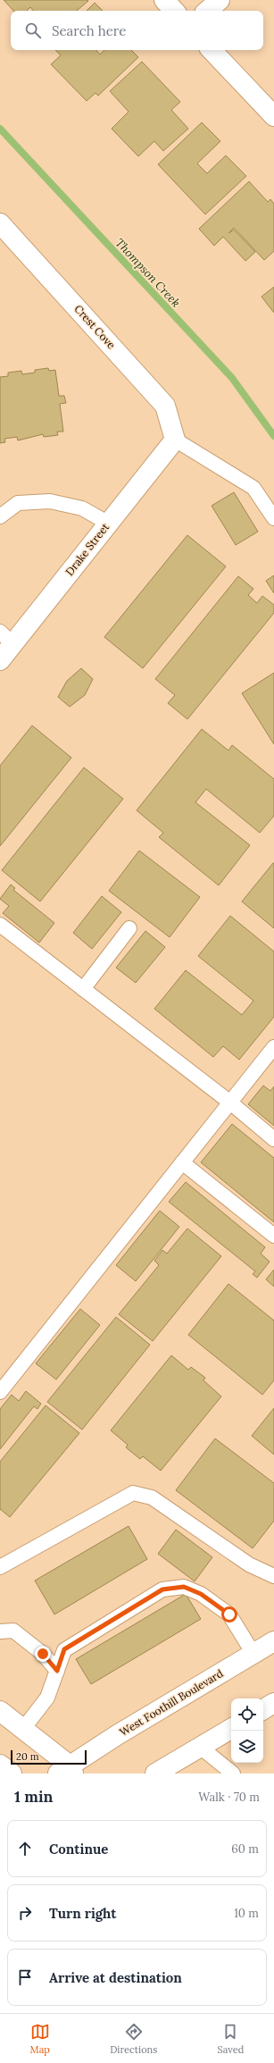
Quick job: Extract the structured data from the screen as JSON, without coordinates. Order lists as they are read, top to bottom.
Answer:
{
  "streets": {
    "street": ["Crest Cove", "Drake Street", "West Foothill Boulevard"]
  },
  "crossings": [
    ["Crest Cove", "Drake Street"]
  ],
  "water": ["Thompson Creek"],
  "scale_bar": "20 m",
  "page": {
    "search": "Search here",
    "scale": "20 m",
    "heading": ["1 min", "Walk · 70 m"],
    "list": [
      ["Continue", "60 m"],
      ["Turn right", "10 m"],
      "Arrive at destination"
    ],
    "nav": ["Map", "Directions", "Saved"]
  }
}
